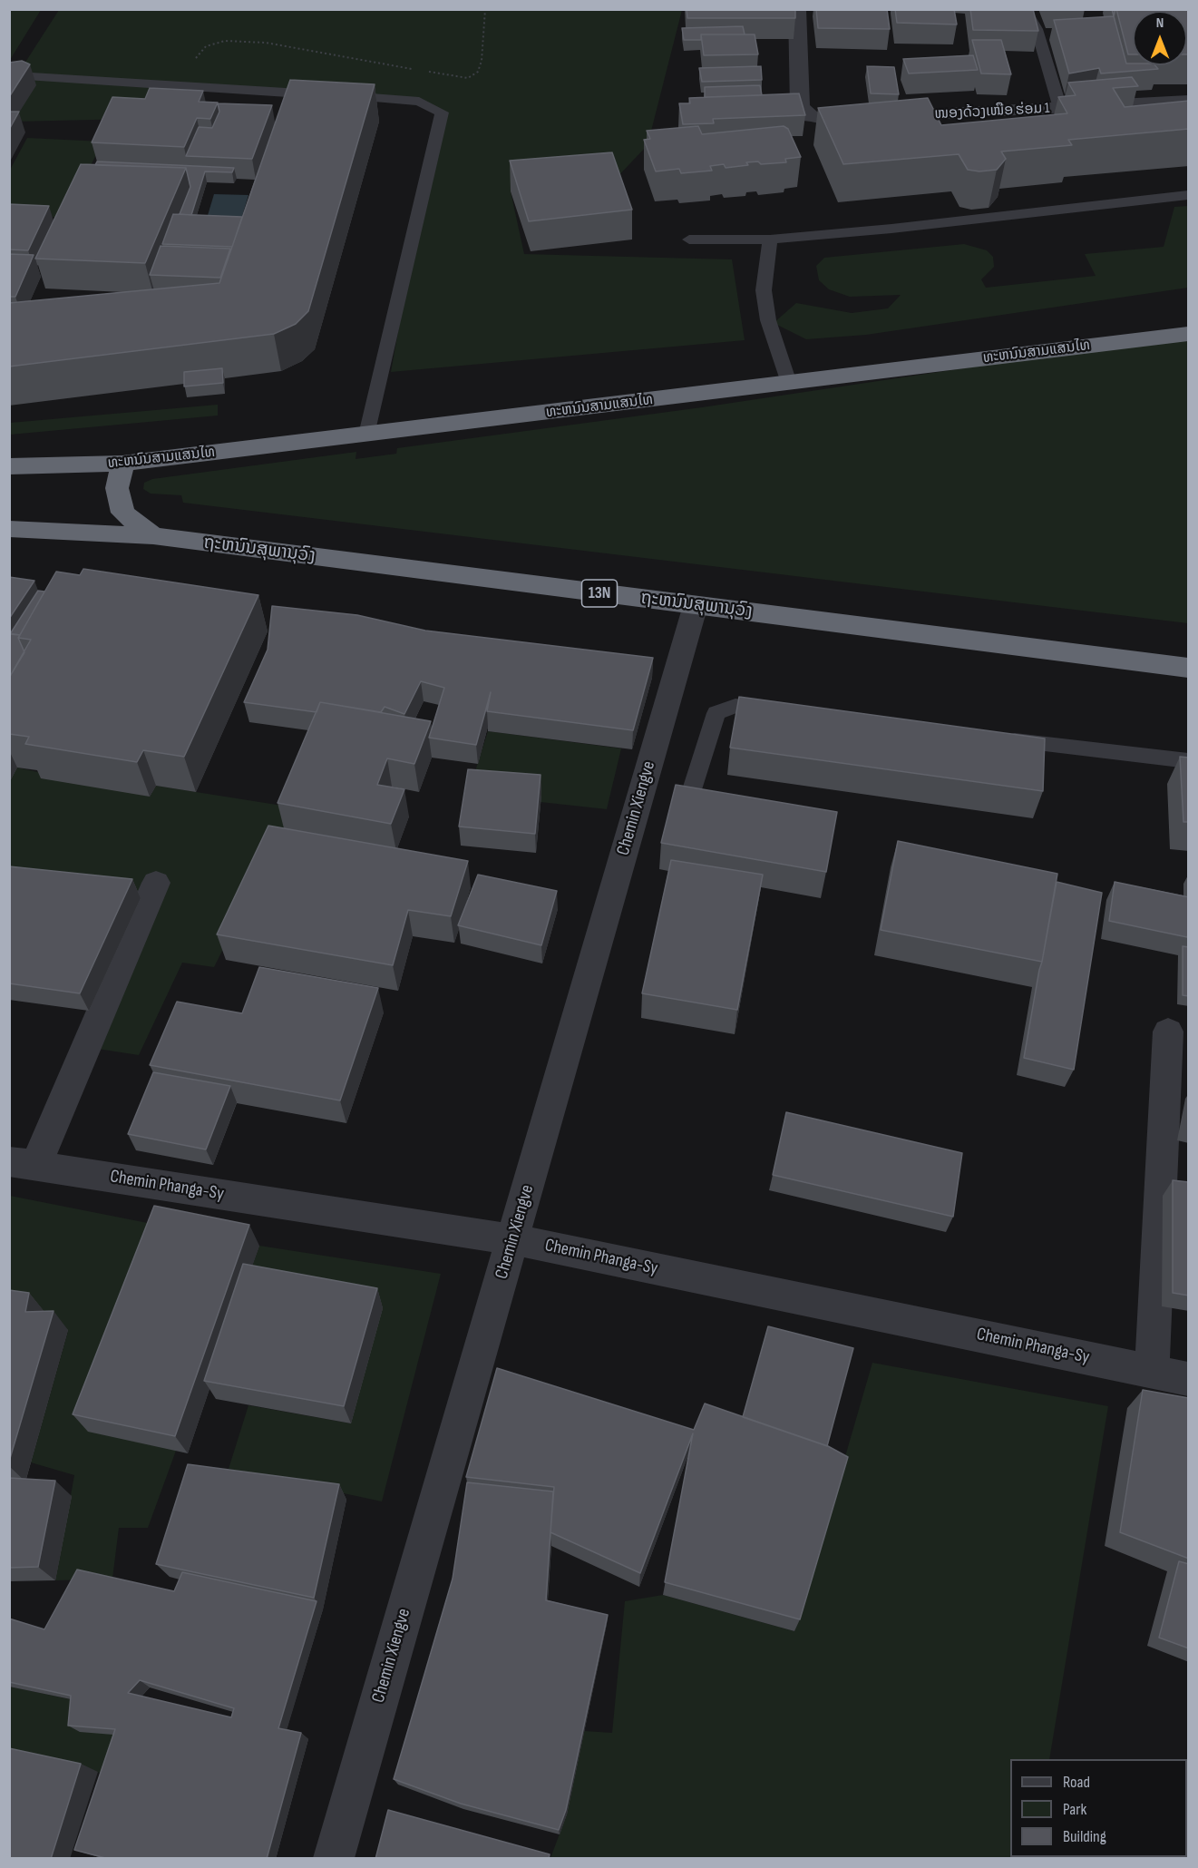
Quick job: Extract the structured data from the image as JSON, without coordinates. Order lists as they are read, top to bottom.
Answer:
{
  "streets": {
    "highway": ["ທະຫນົນສາມແສນໄທ", "ຖະຫນົນສຸພານຸວົງ", "13N"],
    "street": ["ໜອງດ້ວງເໜືອ ຮ່ອມ 1", "Chemin Xiengve", "Chemin Phanga-Sy"]
  },
  "crossings": [
    ["ຖະຫນົນສຸພານຸວົງ", "Chemin Xiengve"],
    ["Chemin Xiengve", "Chemin Phanga-Sy"]
  ],
  "legend": ["Road", "Park", "Building"],
  "north": "top"
}
